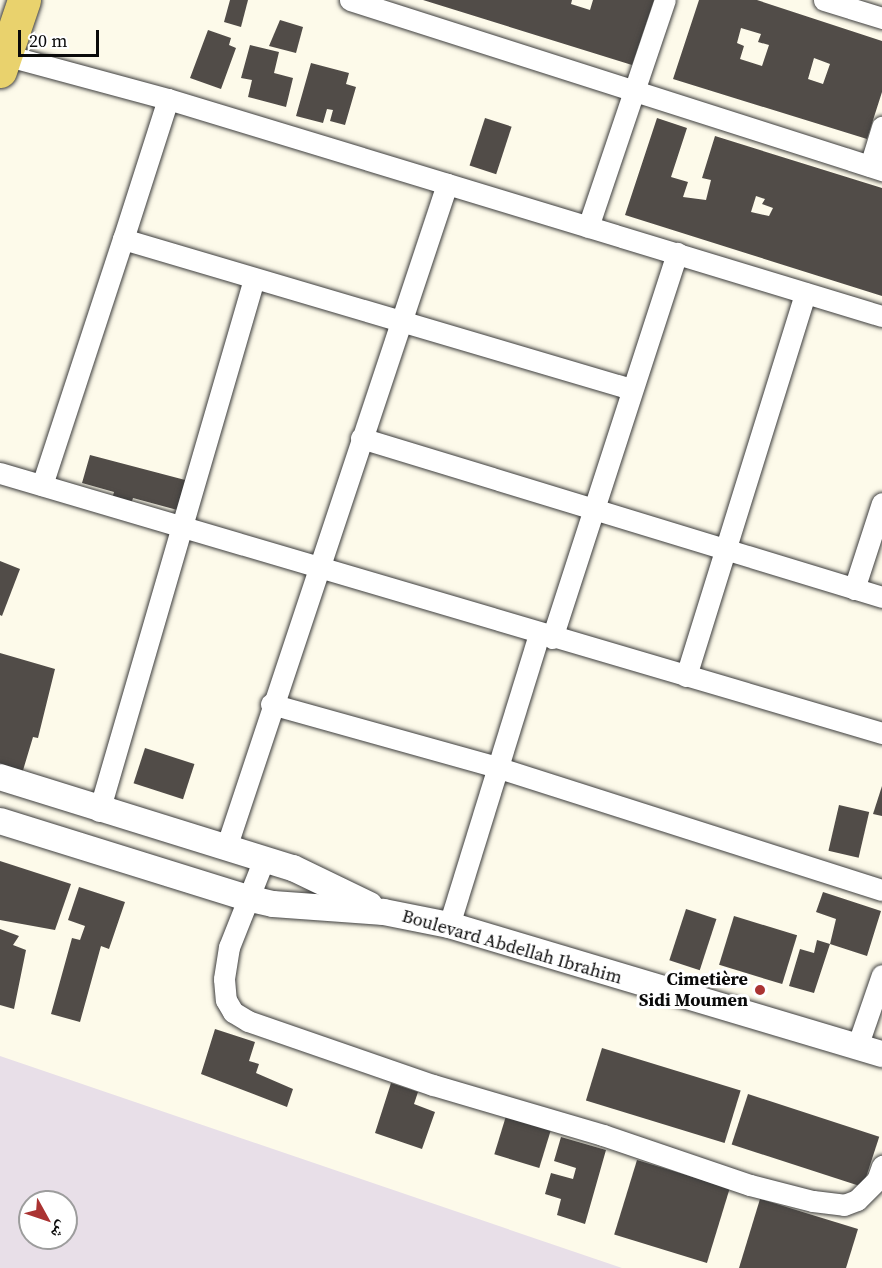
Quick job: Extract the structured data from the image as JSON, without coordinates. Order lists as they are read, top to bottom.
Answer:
{
  "streets": {
    "street": ["Boulevard Abdellah Ibrahim"]
  },
  "places": ["Cimetière Sidi Moumen"],
  "scale_bar": "20 m",
  "north": "bottom right"
}
